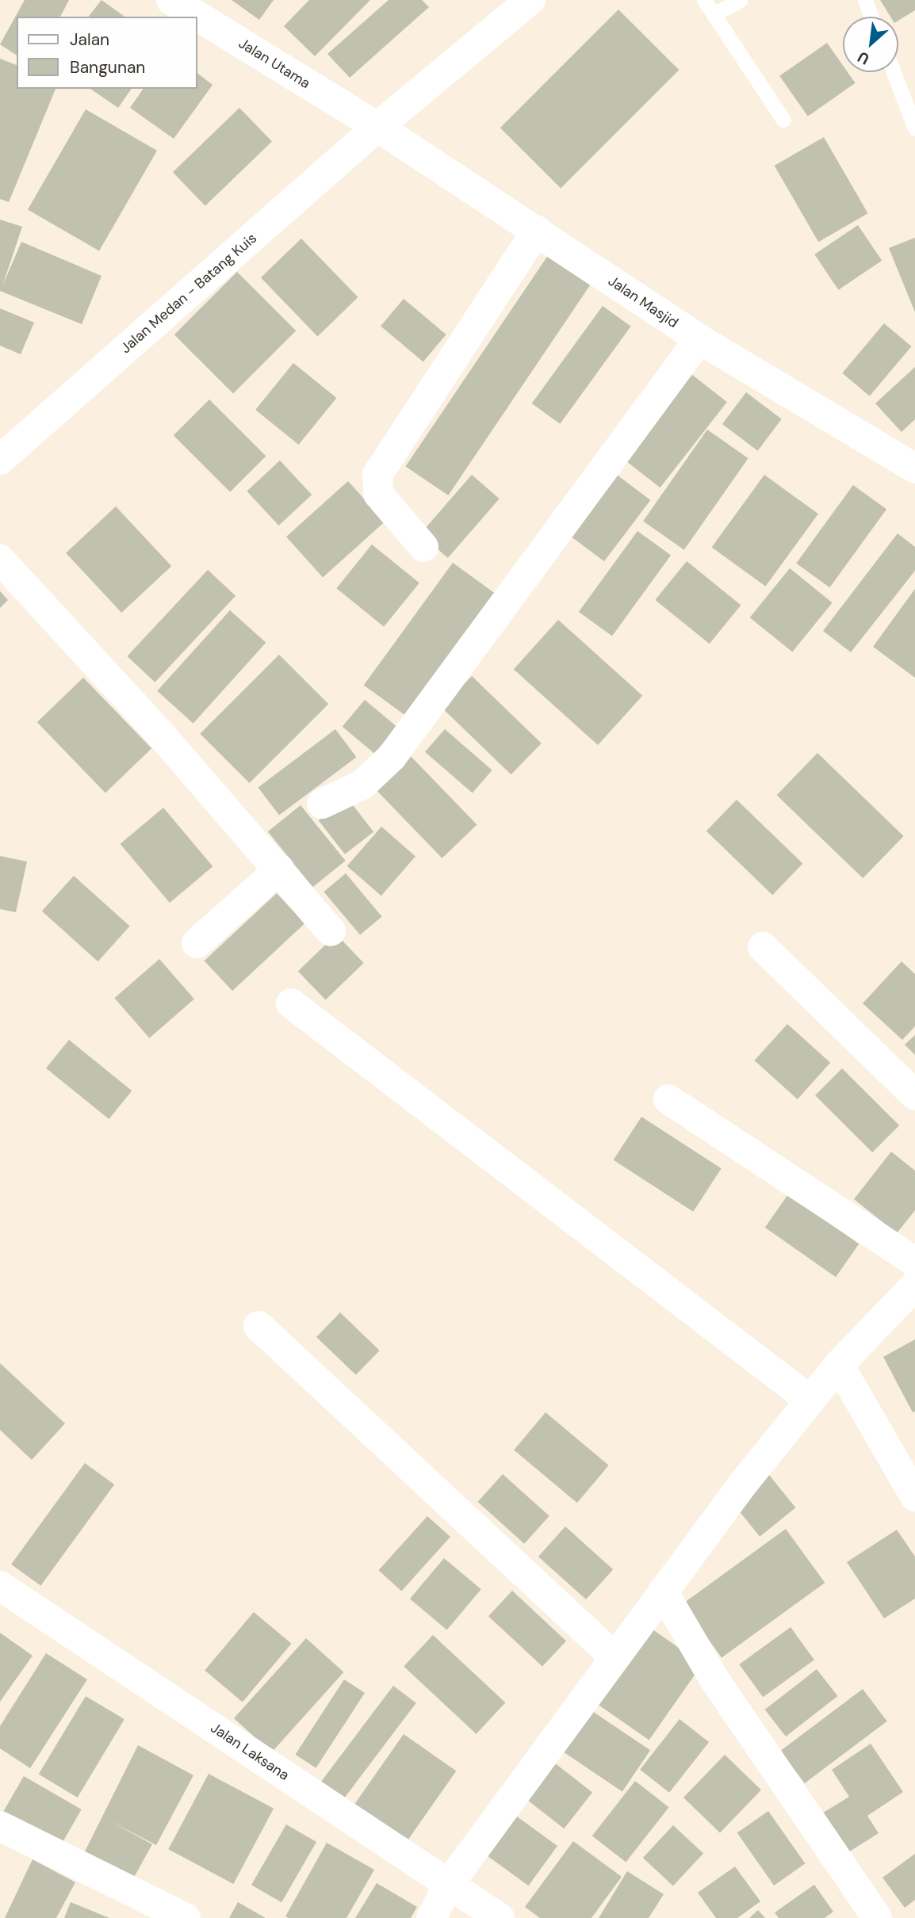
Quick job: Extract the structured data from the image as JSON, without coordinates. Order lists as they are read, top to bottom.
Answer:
{
  "streets": {
    "main road": [
      "Jalan Utama",
      "Jalan Medan - Batang Kuis",
      "Jalan Masjid",
      "Jalan Laksana"
    ]
  },
  "crossings": [
    ["Jalan Utama", "Jalan Medan - Batang Kuis"],
    ["Jalan Utama", "Jalan Masjid"],
    ["Jalan Medan - Batang Kuis", "Jalan Masjid"]
  ],
  "legend": ["Jalan", "Bangunan"],
  "north": "bottom left"
}
